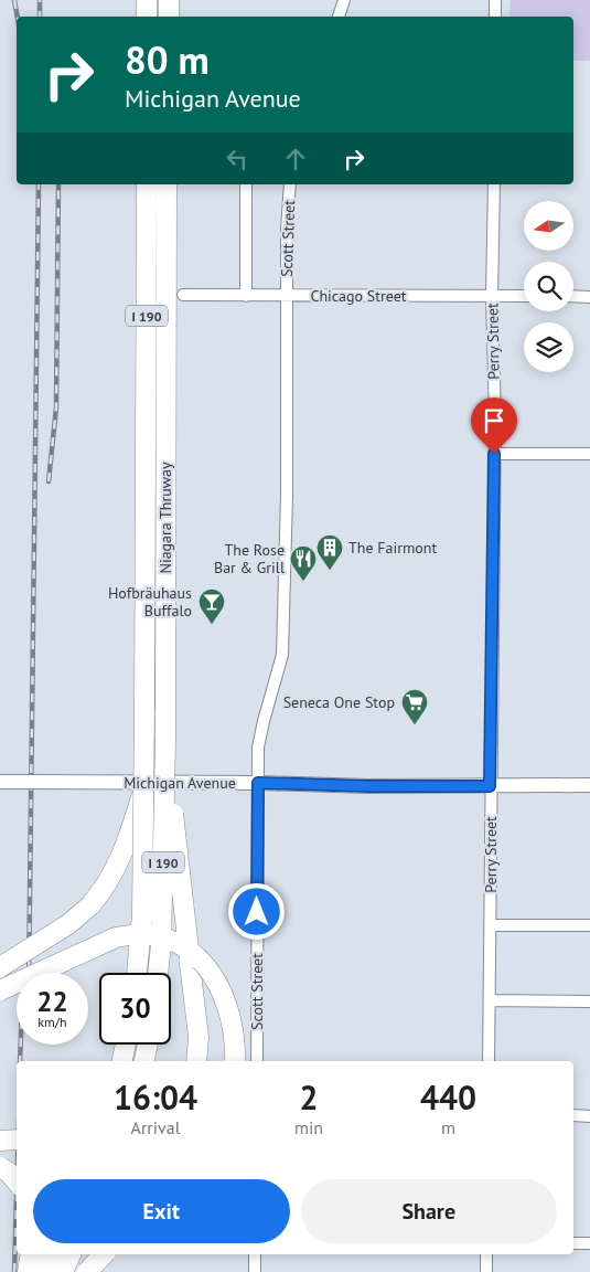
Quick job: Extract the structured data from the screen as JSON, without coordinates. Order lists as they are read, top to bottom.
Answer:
{
  "streets": {
    "highway": ["I 190", "Niagara Thruway"],
    "street": [
      "Scott Street",
      "Chicago Street",
      "Perry Street",
      "Michigan Avenue"
    ]
  },
  "crossings": [
    ["Scott Street", "Chicago Street"],
    ["Scott Street", "Michigan Avenue"],
    ["Chicago Street", "Perry Street"],
    ["Perry Street", "Michigan Avenue"]
  ],
  "places": {
    "building": ["The Fairmont"],
    "restaurant": ["The Rose Bar & Grill"],
    "bar": ["Hofbräuhaus Buffalo"],
    "supermarket": ["Seneca One Stop"]
  },
  "north": "left",
  "page": {
    "turn": ["80 m", "Michigan Avenue"],
    "speed": "22 km/h",
    "limit": "30",
    "eta": [
      "16:04",
      "Arrival",
      "2",
      "min",
      "440",
      "m"
    ],
    "buttons": ["Exit", "Share"]
  }
}
